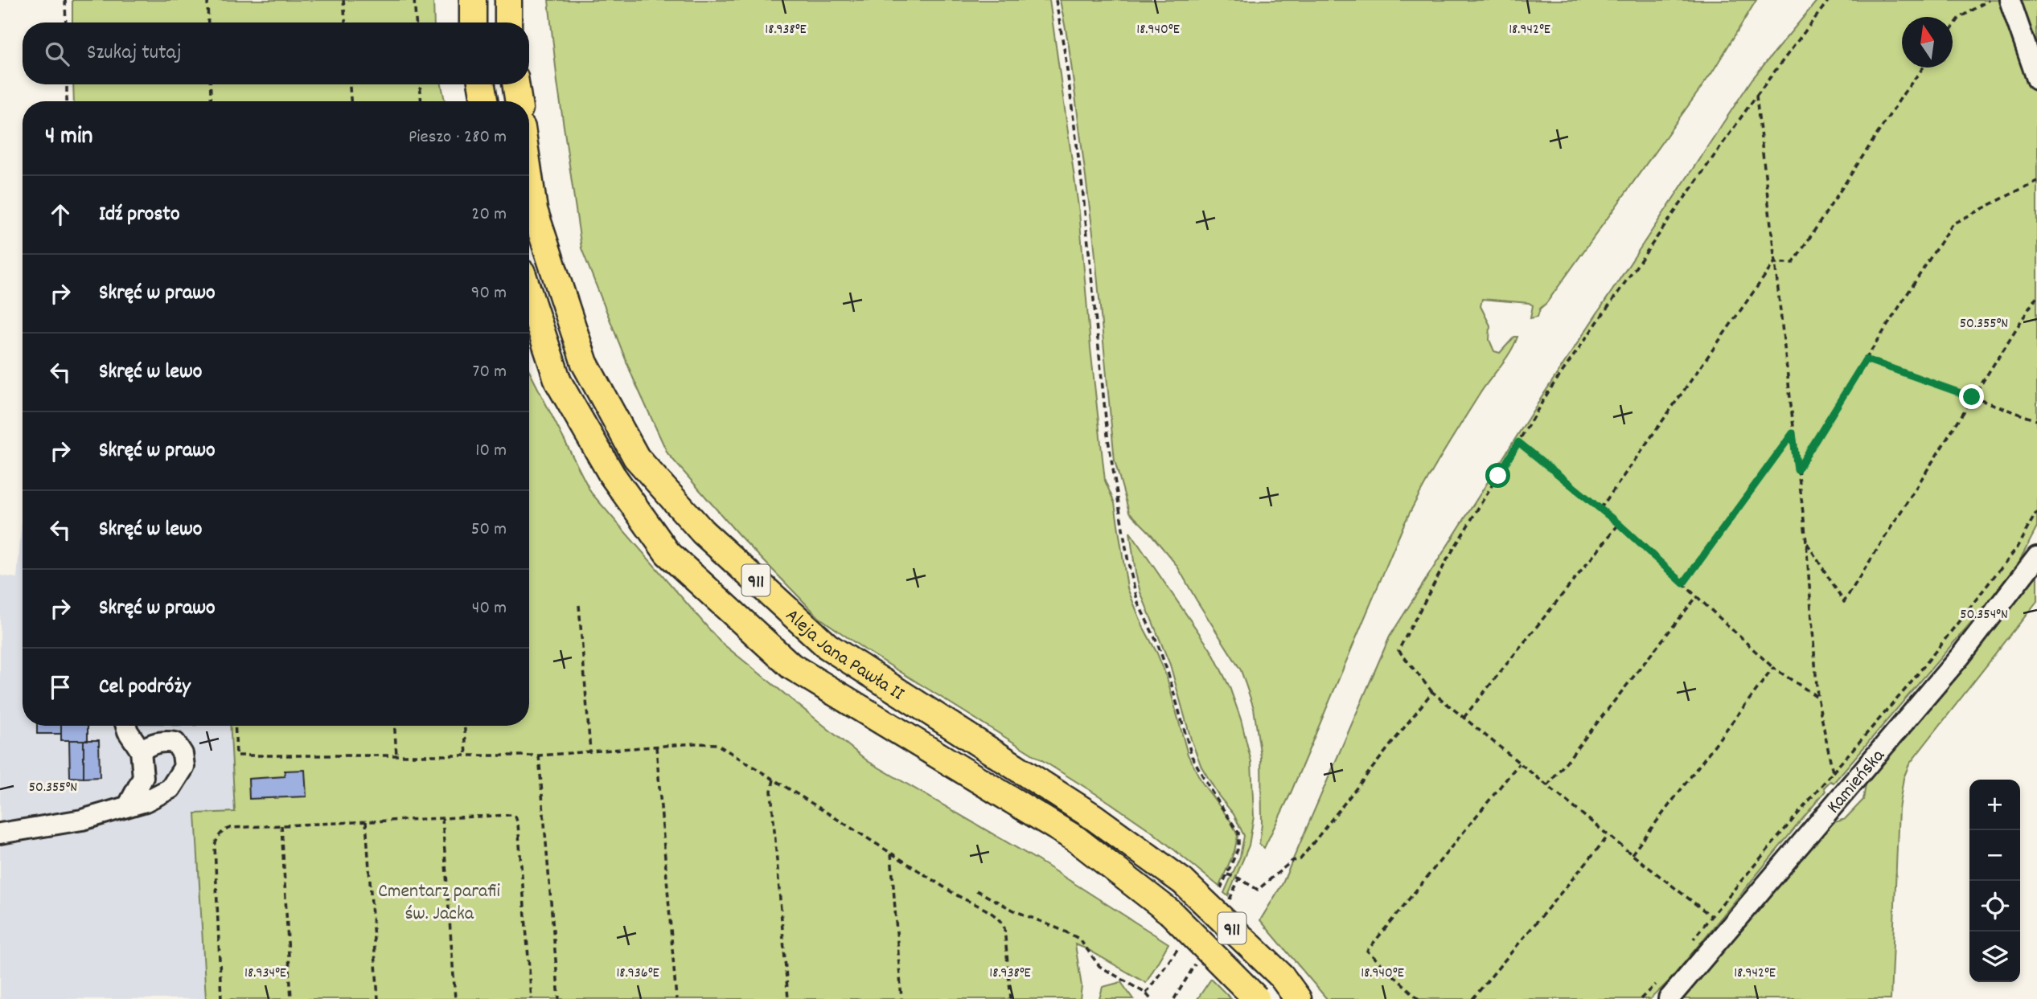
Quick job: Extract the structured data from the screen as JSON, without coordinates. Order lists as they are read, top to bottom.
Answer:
{
  "streets": {
    "main road": ["911", "Aleja Jana Pawła II"],
    "street": ["Kamieńska"]
  },
  "parks": ["Cmentarz parafii św. Jacka"],
  "north": "top",
  "page": {
    "search": "Szukaj tutaj",
    "heading": ["4 min", "Pieszo · 280 m"],
    "list": [
      ["Idź prosto", "20 m"],
      ["Skręć w prawo", "90 m"],
      ["Skręć w lewo", "70 m"],
      ["Skręć w prawo", "10 m"],
      ["Skręć w lewo", "50 m"],
      ["Skręć w prawo", "40 m"],
      "Cel podróży"
    ],
    "map_buttons": ["+", "−"]
  },
  "coordinates": [
    "18.938°E",
    "18.940°E",
    "18.942°E",
    "50.355°N",
    "50.354°N",
    "18.934°E",
    "18.936°E"
  ]
}
